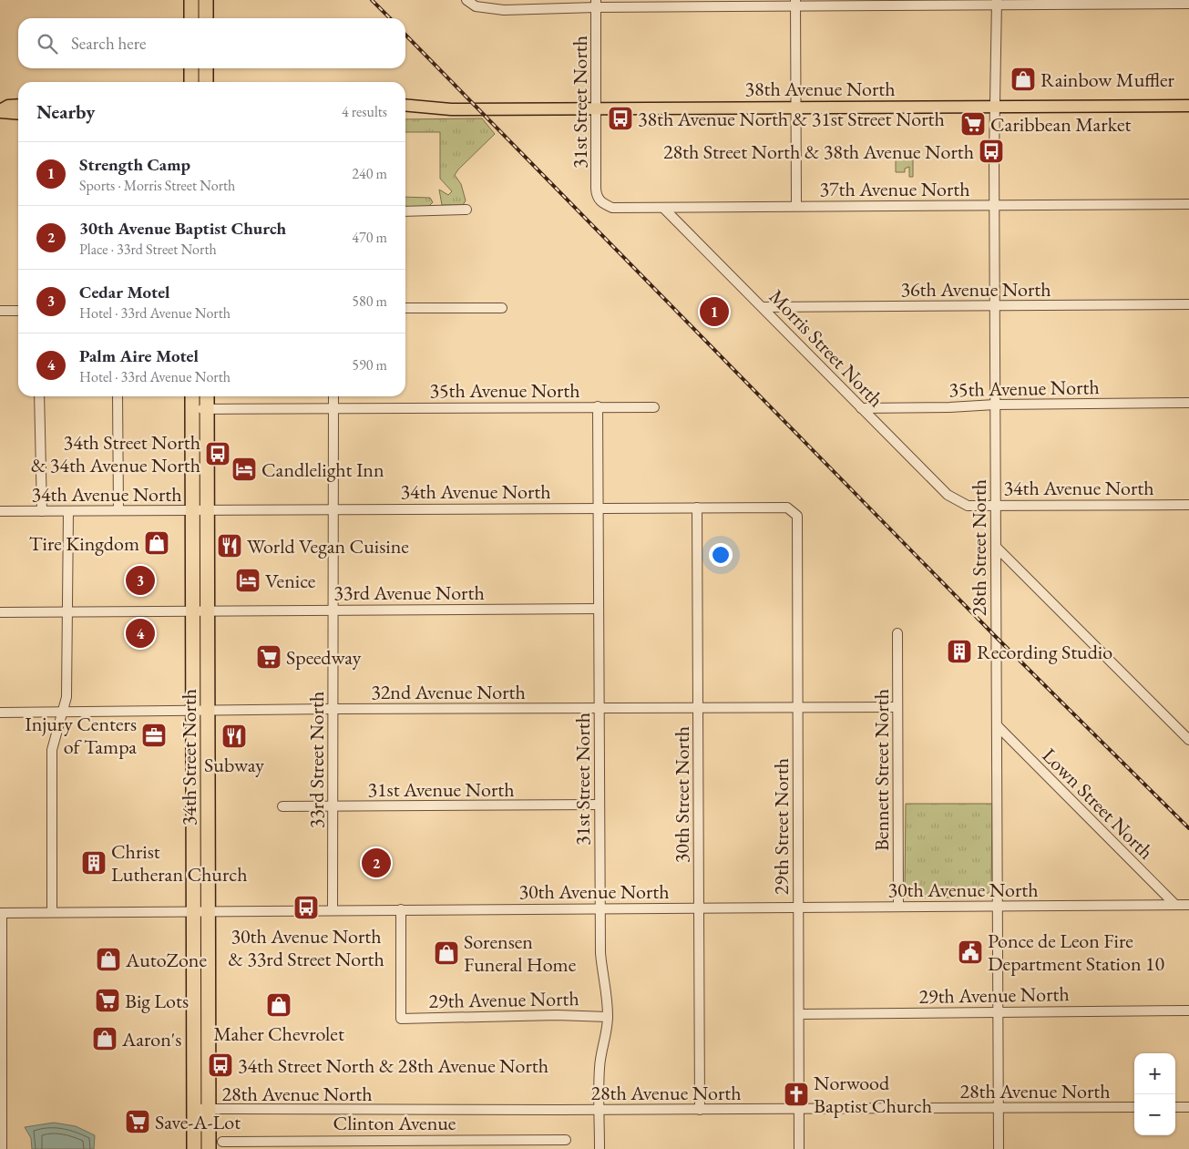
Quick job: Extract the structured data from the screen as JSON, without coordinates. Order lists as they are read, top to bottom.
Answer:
{
  "streets": {
    "highway": ["34th Street North"],
    "main road": ["38th Avenue North"],
    "street": [
      "31st Street North",
      "37th Avenue North",
      "36th Avenue North",
      "Morris Street North",
      "35th Avenue North",
      "34th Avenue North",
      "28th Street North",
      "33rd Avenue North",
      "32nd Avenue North",
      "33rd Street North",
      "Bennett Street North",
      "31st Avenue North",
      "30th Street North",
      "Lown Street North",
      "29th Street North",
      "30th Avenue North",
      "29th Avenue North",
      "28th Avenue North",
      "Clinton Avenue"
    ]
  },
  "crossings": [
    ["38th Avenue North", "31st Street North"],
    ["38th Avenue North", "28th Street North"],
    ["31st Street North", "37th Avenue North"],
    ["31st Street North", "35th Avenue North"],
    ["31st Street North", "34th Avenue North"],
    ["31st Street North", "33rd Avenue North"],
    ["31st Street North", "32nd Avenue North"],
    ["31st Street North", "31st Avenue North"],
    ["31st Street North", "30th Avenue North"],
    ["31st Street North", "29th Avenue North"],
    ["31st Street North", "28th Avenue North"],
    ["37th Avenue North", "Morris Street North"],
    ["37th Avenue North", "28th Street North"],
    ["36th Avenue North", "Morris Street North"],
    ["36th Avenue North", "28th Street North"],
    ["Morris Street North", "35th Avenue North"],
    ["Morris Street North", "34th Avenue North"],
    ["35th Avenue North", "28th Street North"],
    ["35th Avenue North", "34th Street North"],
    ["35th Avenue North", "33rd Street North"],
    ["34th Avenue North", "28th Street North"],
    ["34th Avenue North", "34th Street North"],
    ["34th Avenue North", "33rd Street North"],
    ["34th Avenue North", "30th Street North"],
    ["34th Avenue North", "29th Street North"],
    ["28th Street North", "Lown Street North"],
    ["28th Street North", "30th Avenue North"],
    ["28th Street North", "29th Avenue North"],
    ["28th Street North", "28th Avenue North"],
    ["33rd Avenue North", "34th Street North"],
    ["33rd Avenue North", "33rd Street North"],
    ["32nd Avenue North", "34th Street North"],
    ["32nd Avenue North", "33rd Street North"],
    ["32nd Avenue North", "Bennett Street North"],
    ["32nd Avenue North", "30th Street North"],
    ["32nd Avenue North", "29th Street North"],
    ["34th Street North", "30th Avenue North"],
    ["34th Street North", "28th Avenue North"],
    ["33rd Street North", "31st Avenue North"],
    ["33rd Street North", "30th Avenue North"],
    ["Bennett Street North", "30th Avenue North"],
    ["30th Street North", "30th Avenue North"],
    ["30th Street North", "28th Avenue North"],
    ["Lown Street North", "30th Avenue North"],
    ["29th Street North", "30th Avenue North"],
    ["29th Street North", "29th Avenue North"],
    ["29th Street North", "28th Avenue North"],
    ["30th Avenue North", "29th Avenue North"]
  ],
  "places": {
    "shop": [
      "Rainbow Muffler",
      "Tire Kingdom",
      "Sorensen Funeral Home",
      "AutoZone",
      "Maher Chevrolet",
      "Aaron's"
    ],
    "bus stop": [
      "38th Avenue North & 31st Street North",
      "28th Street North & 38th Avenue North",
      "34th Street North & 34th Avenue North",
      "30th Avenue North & 33rd Street North",
      "34th Street North & 28th Avenue North"
    ],
    "supermarket": [
      "Caribbean Market",
      "Speedway",
      "Big Lots",
      "Save-A-Lot"
    ],
    "hotel": ["Candlelight Inn", "Venice"],
    "restaurant": ["World Vegan Cuisine", "Subway"],
    "building": ["Recording Studio", "Christ Lutheran Church"],
    "office": ["Injury Centers of Tampa"],
    "public building": ["Ponce de Leon Fire Department Station 10"],
    "church": ["Norwood Baptist Church"]
  },
  "page": {
    "search": "Search here",
    "heading": ["Nearby", "4 results"],
    "list": [
      {
        "mark": "1",
        "name": "Strength Camp",
        "note": "Sports · Morris Street North",
        "value": "240 m"
      },
      {
        "mark": "2",
        "name": "30th Avenue Baptist Church",
        "note": "Place · 33rd Street North",
        "value": "470 m"
      },
      {
        "mark": "3",
        "name": "Cedar Motel",
        "note": "Hotel · 33rd Avenue North",
        "value": "580 m"
      },
      {
        "mark": "4",
        "name": "Palm Aire Motel",
        "note": "Hotel · 33rd Avenue North",
        "value": "590 m"
      }
    ],
    "pins": [
      "1",
      "3",
      "4",
      "2"
    ],
    "map_buttons": ["+", "−"]
  }
}
